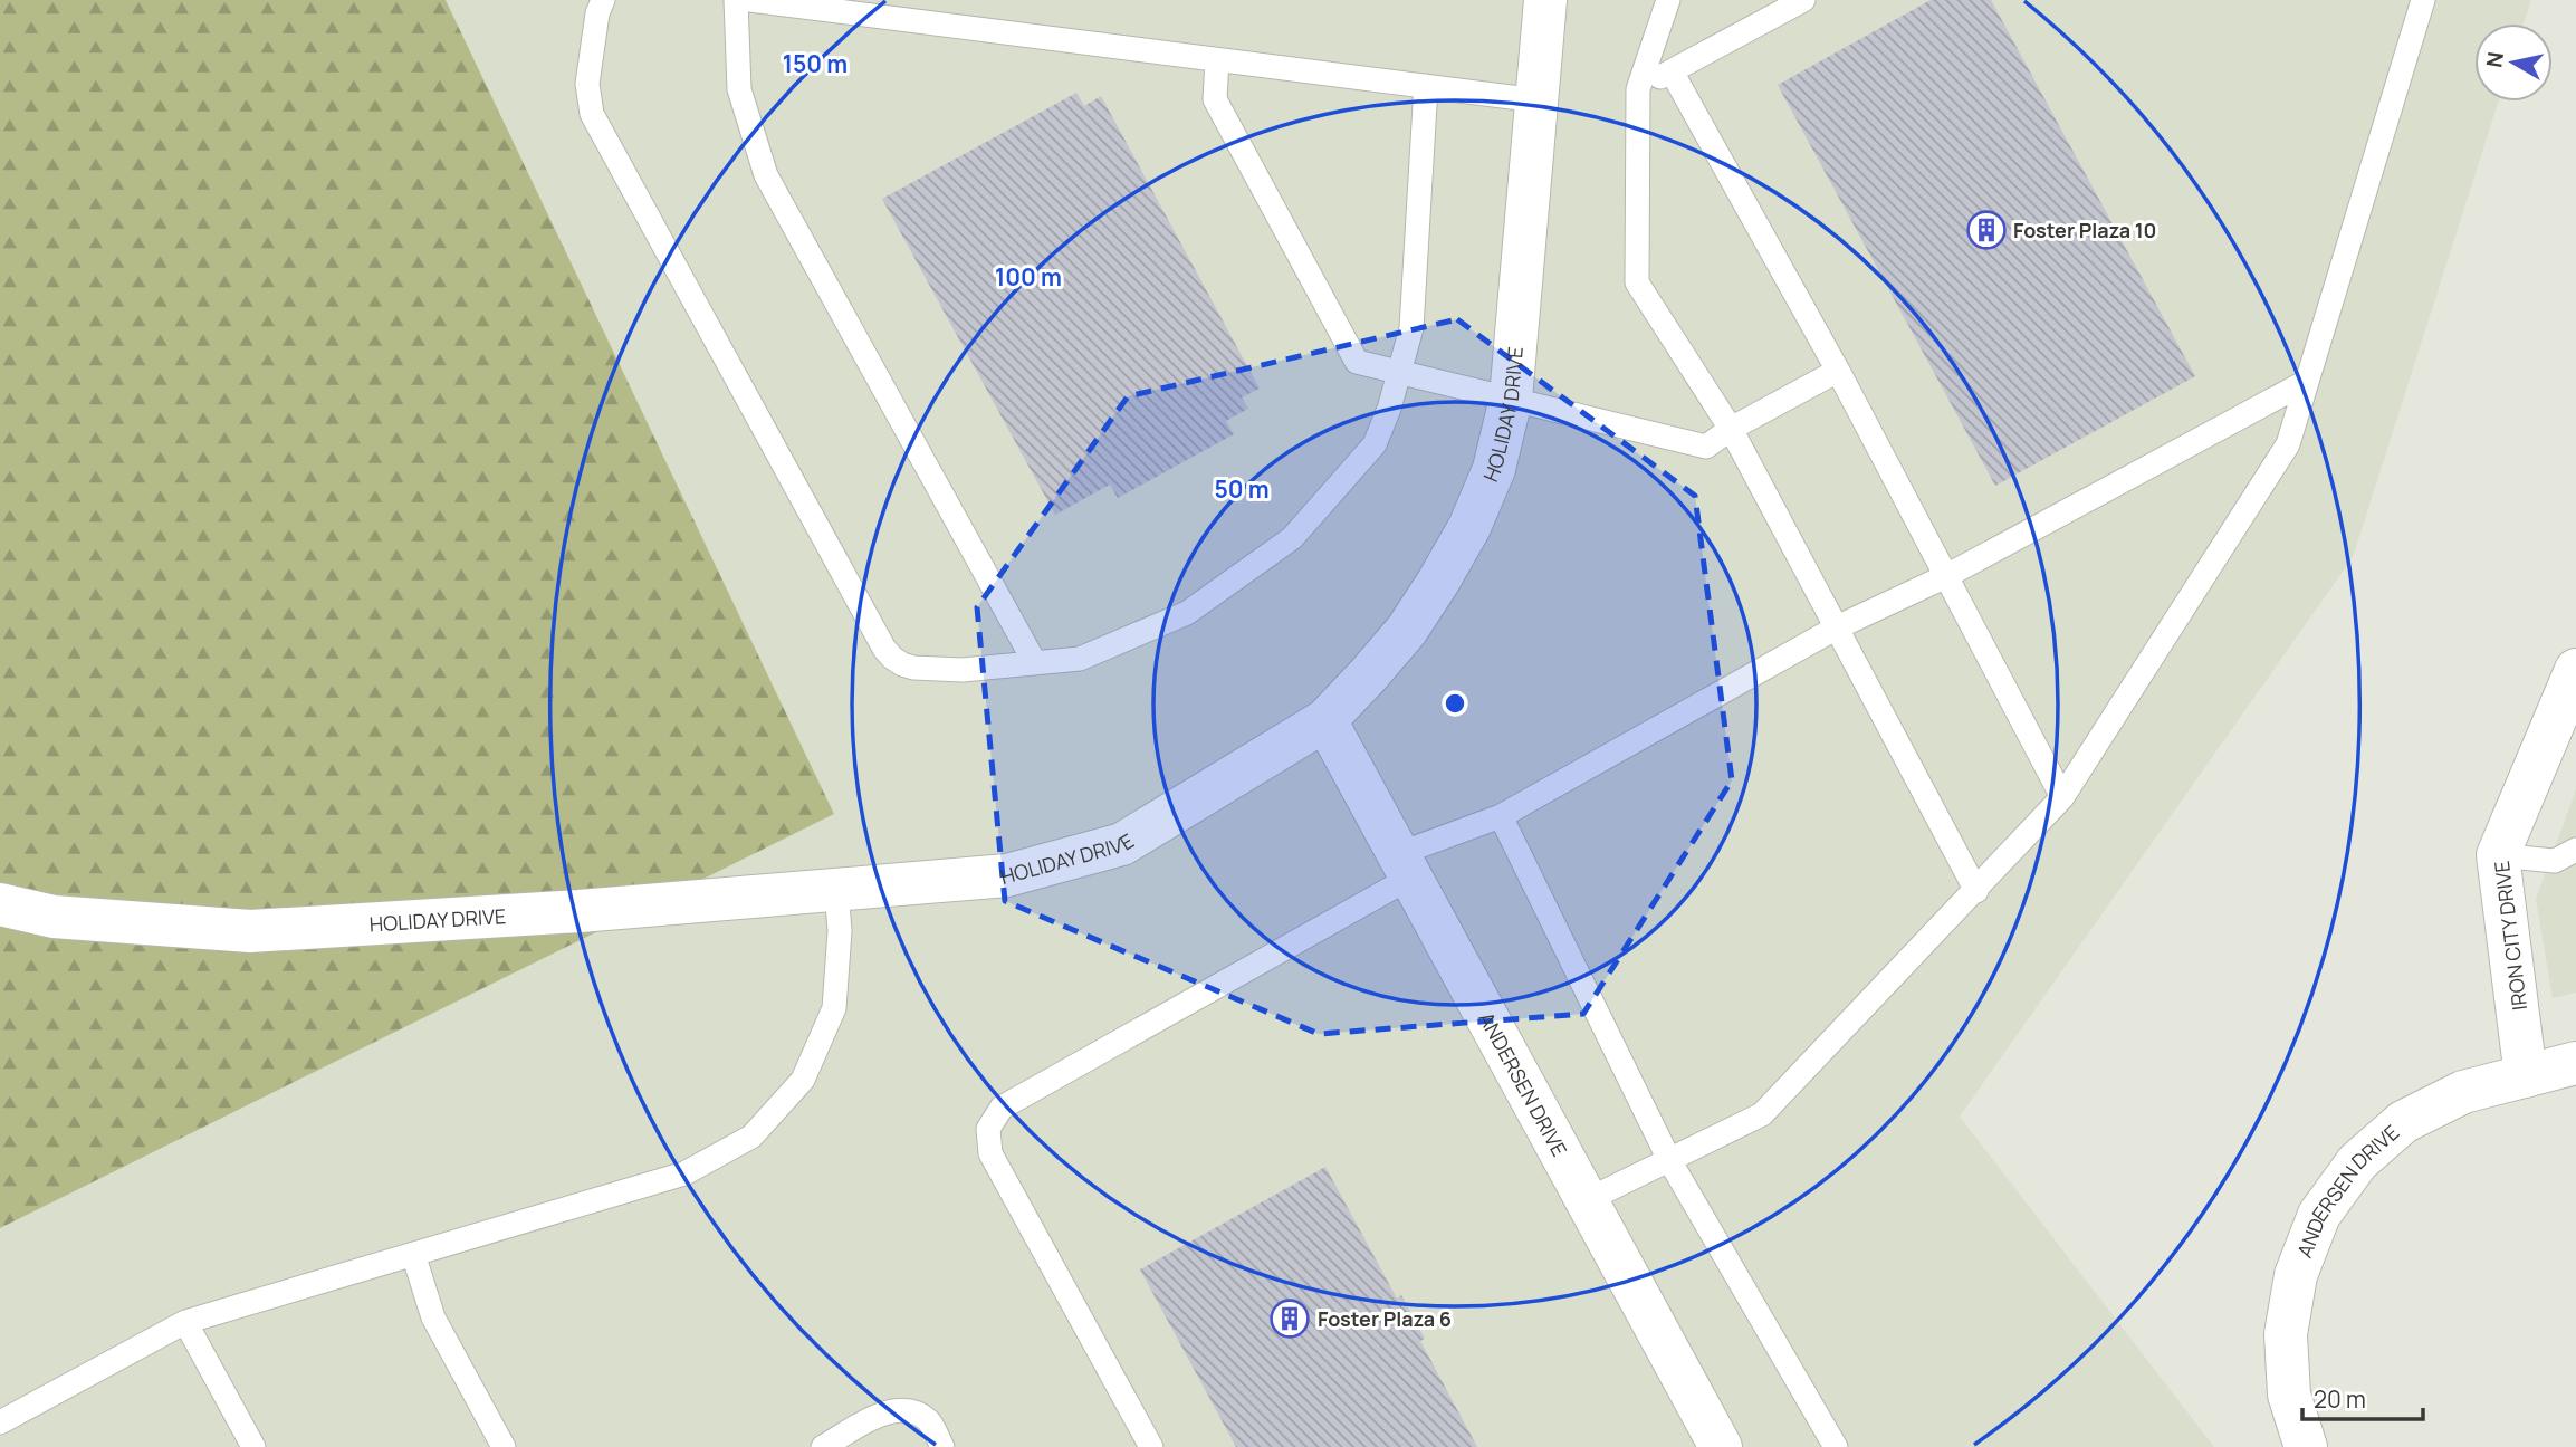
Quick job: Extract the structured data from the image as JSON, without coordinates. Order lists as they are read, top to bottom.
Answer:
{
  "streets": {
    "street": ["HOLIDAY DRIVE", "IRON CITY DRIVE", "ANDERSEN DRIVE"]
  },
  "crossings": [
    ["HOLIDAY DRIVE", "ANDERSEN DRIVE"],
    ["IRON CITY DRIVE", "ANDERSEN DRIVE"]
  ],
  "places": {
    "building": ["Foster Plaza 10", "Foster Plaza 6"]
  },
  "scale_bar": "20 m",
  "north": "left",
  "rings": ["150 m", "100 m", "50 m"]
}
